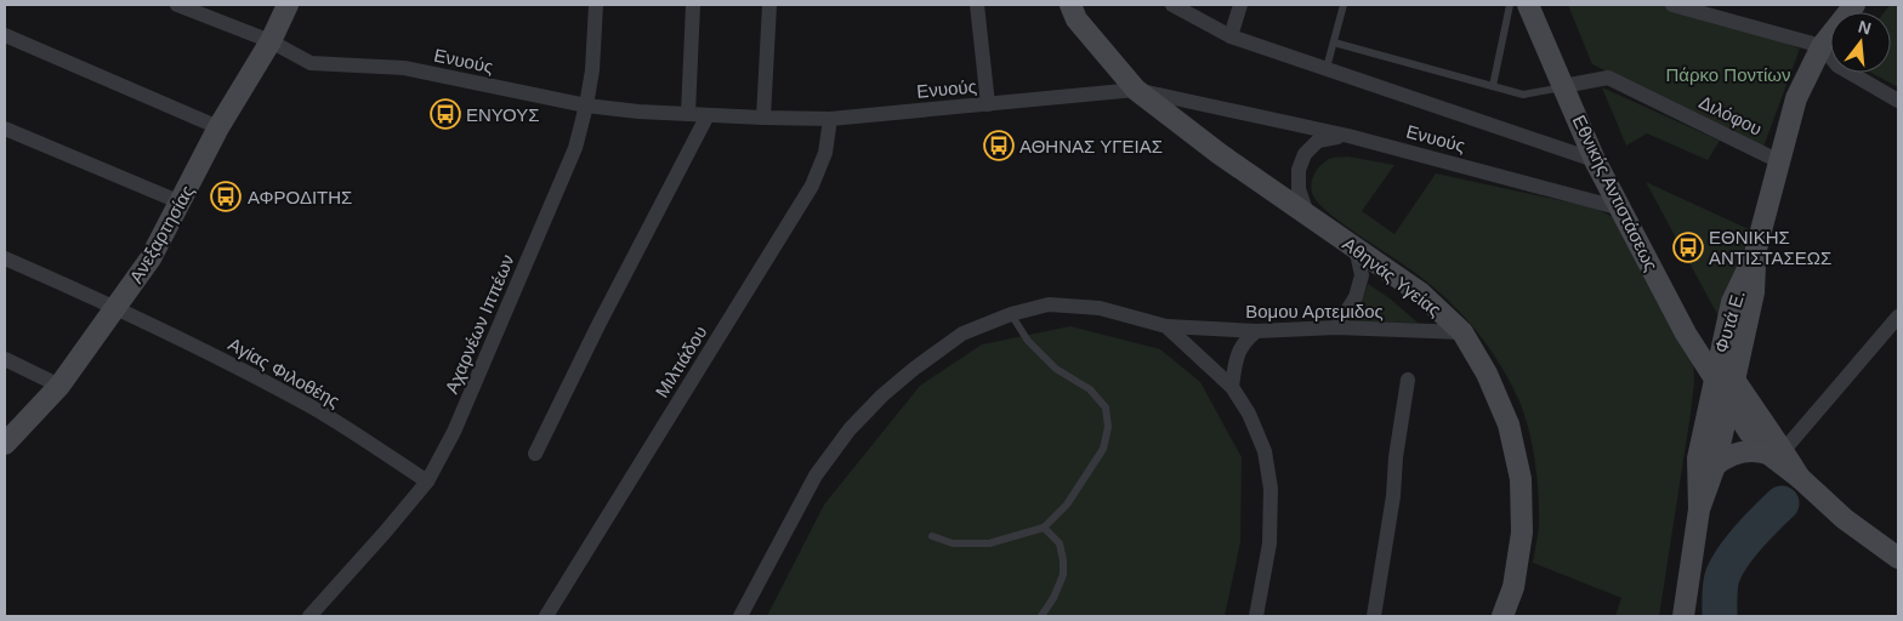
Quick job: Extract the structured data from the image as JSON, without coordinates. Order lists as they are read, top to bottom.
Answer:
{
  "streets": {
    "street": [
      "Ενυούς",
      "Διλόφου",
      "Εθνικής Αντιστάσεως",
      "Ανεξαρτησίας",
      "Αθηνάς Υγείας",
      "Βομου Αρτεμιδος",
      "Φυτά Ε.",
      "Αχαρνέων Ιππέων",
      "Μιλτιάδου",
      "Αγίας Φιλοθέης"
    ]
  },
  "crossings": [
    ["Ενυούς", "Εθνικής Αντιστάσεως"],
    ["Ενυούς", "Ανεξαρτησίας"],
    ["Ενυούς", "Αθηνάς Υγείας"],
    ["Ενυούς", "Αχαρνέων Ιππέων"],
    ["Ενυούς", "Μιλτιάδου"],
    ["Διλόφου", "Εθνικής Αντιστάσεως"],
    ["Διλόφου", "Φυτά Ε."],
    ["Εθνικής Αντιστάσεως", "Φυτά Ε."],
    ["Ανεξαρτησίας", "Αγίας Φιλοθέης"],
    ["Αθηνάς Υγείας", "Βομου Αρτεμιδος"],
    ["Αχαρνέων Ιππέων", "Αγίας Φιλοθέης"]
  ],
  "parks": ["Πάρκο Ποντίων"],
  "places": {
    "bus stop": [
      "ΕΝΥΟΥΣ",
      "ΑΘΗΝΑΣ ΥΓΕΙΑΣ",
      "ΑΦΡΟΔΙΤΗΣ",
      "ΕΘΝΙΚΗΣ ΑΝΤΙΣΤΑΣΕΩΣ"
    ]
  },
  "north": "top"
}
